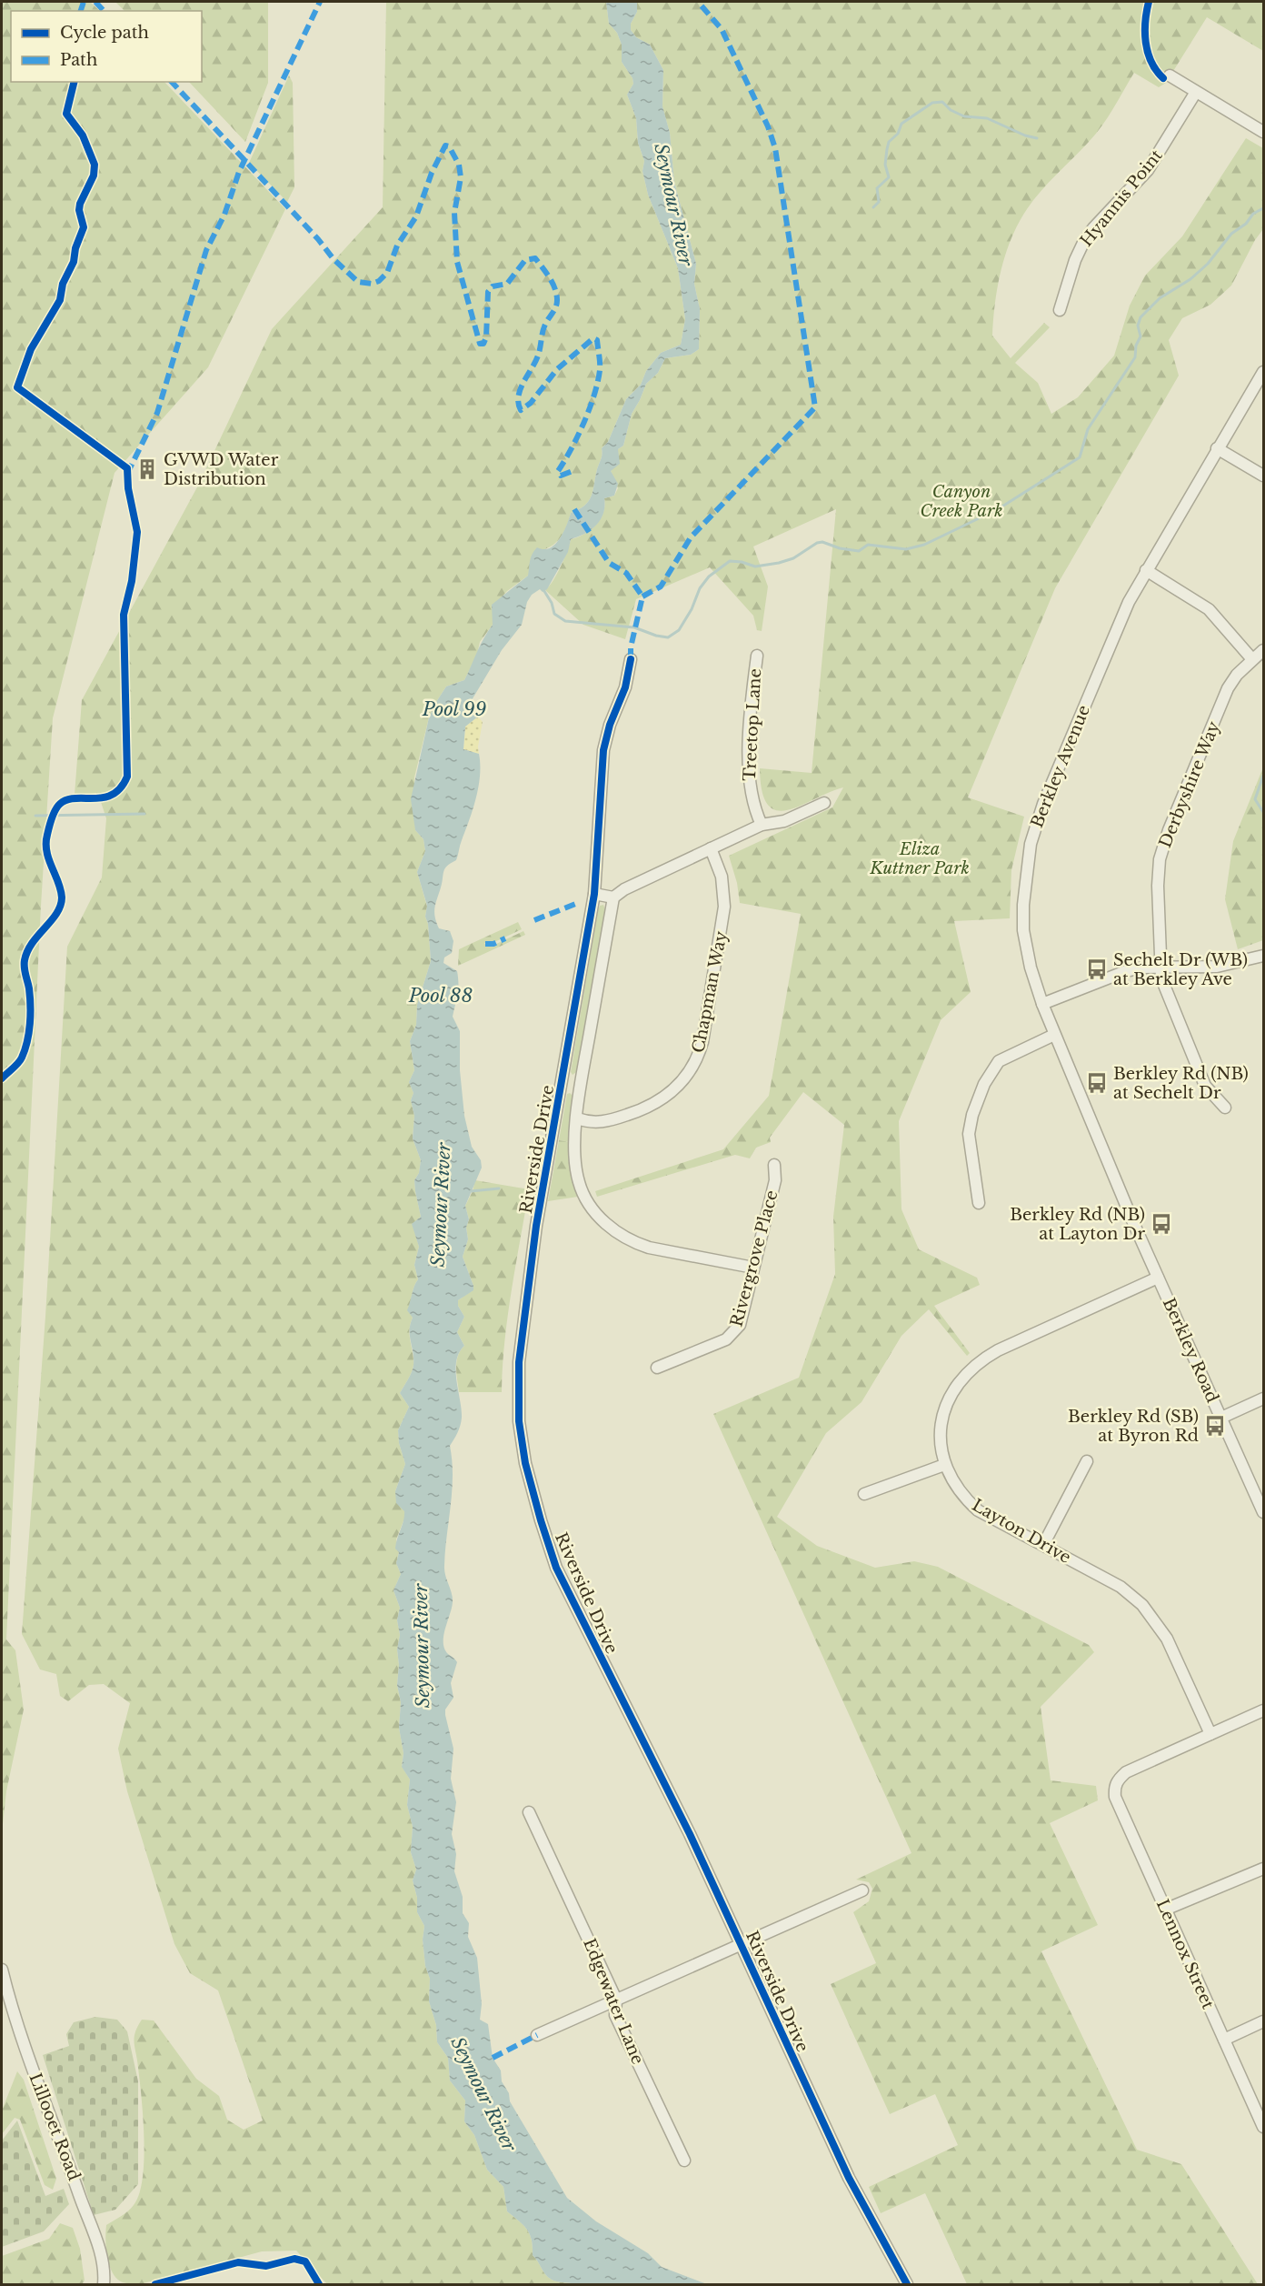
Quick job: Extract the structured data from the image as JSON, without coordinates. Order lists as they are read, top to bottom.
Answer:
{
  "streets": {
    "street": [
      "Hyannis Point",
      "Treetop Lane",
      "Berkley Avenue",
      "Derbyshire Way",
      "Chapman Way",
      "Riverside Drive",
      "Rivergrove Place",
      "Berkley Road",
      "Layton Drive",
      "Lennox Street",
      "Edgewater Lane",
      "Lillooet Road"
    ]
  },
  "crossings": [
    ["Berkley Avenue", "Berkley Road"],
    ["Berkley Avenue", "Layton Drive"],
    ["Chapman Way", "Riverside Drive"],
    ["Riverside Drive", "Rivergrove Place"],
    ["Berkley Road", "Layton Drive"],
    ["Layton Drive", "Lennox Street"]
  ],
  "water": ["Seymour River", "Pool 99", "Pool 88"],
  "parks": ["Canyon Creek Park", "Eliza Kuttner Park"],
  "places": {
    "building": ["GVWD Water Distribution"],
    "bus stop": [
      "Sechelt Dr (WB) at Berkley Ave",
      "Berkley Rd (NB) at Sechelt Dr",
      "Berkley Rd (NB) at Layton Dr",
      "Berkley Rd (SB) at Byron Rd"
    ]
  },
  "legend": ["Cycle path", "Path"]
}
